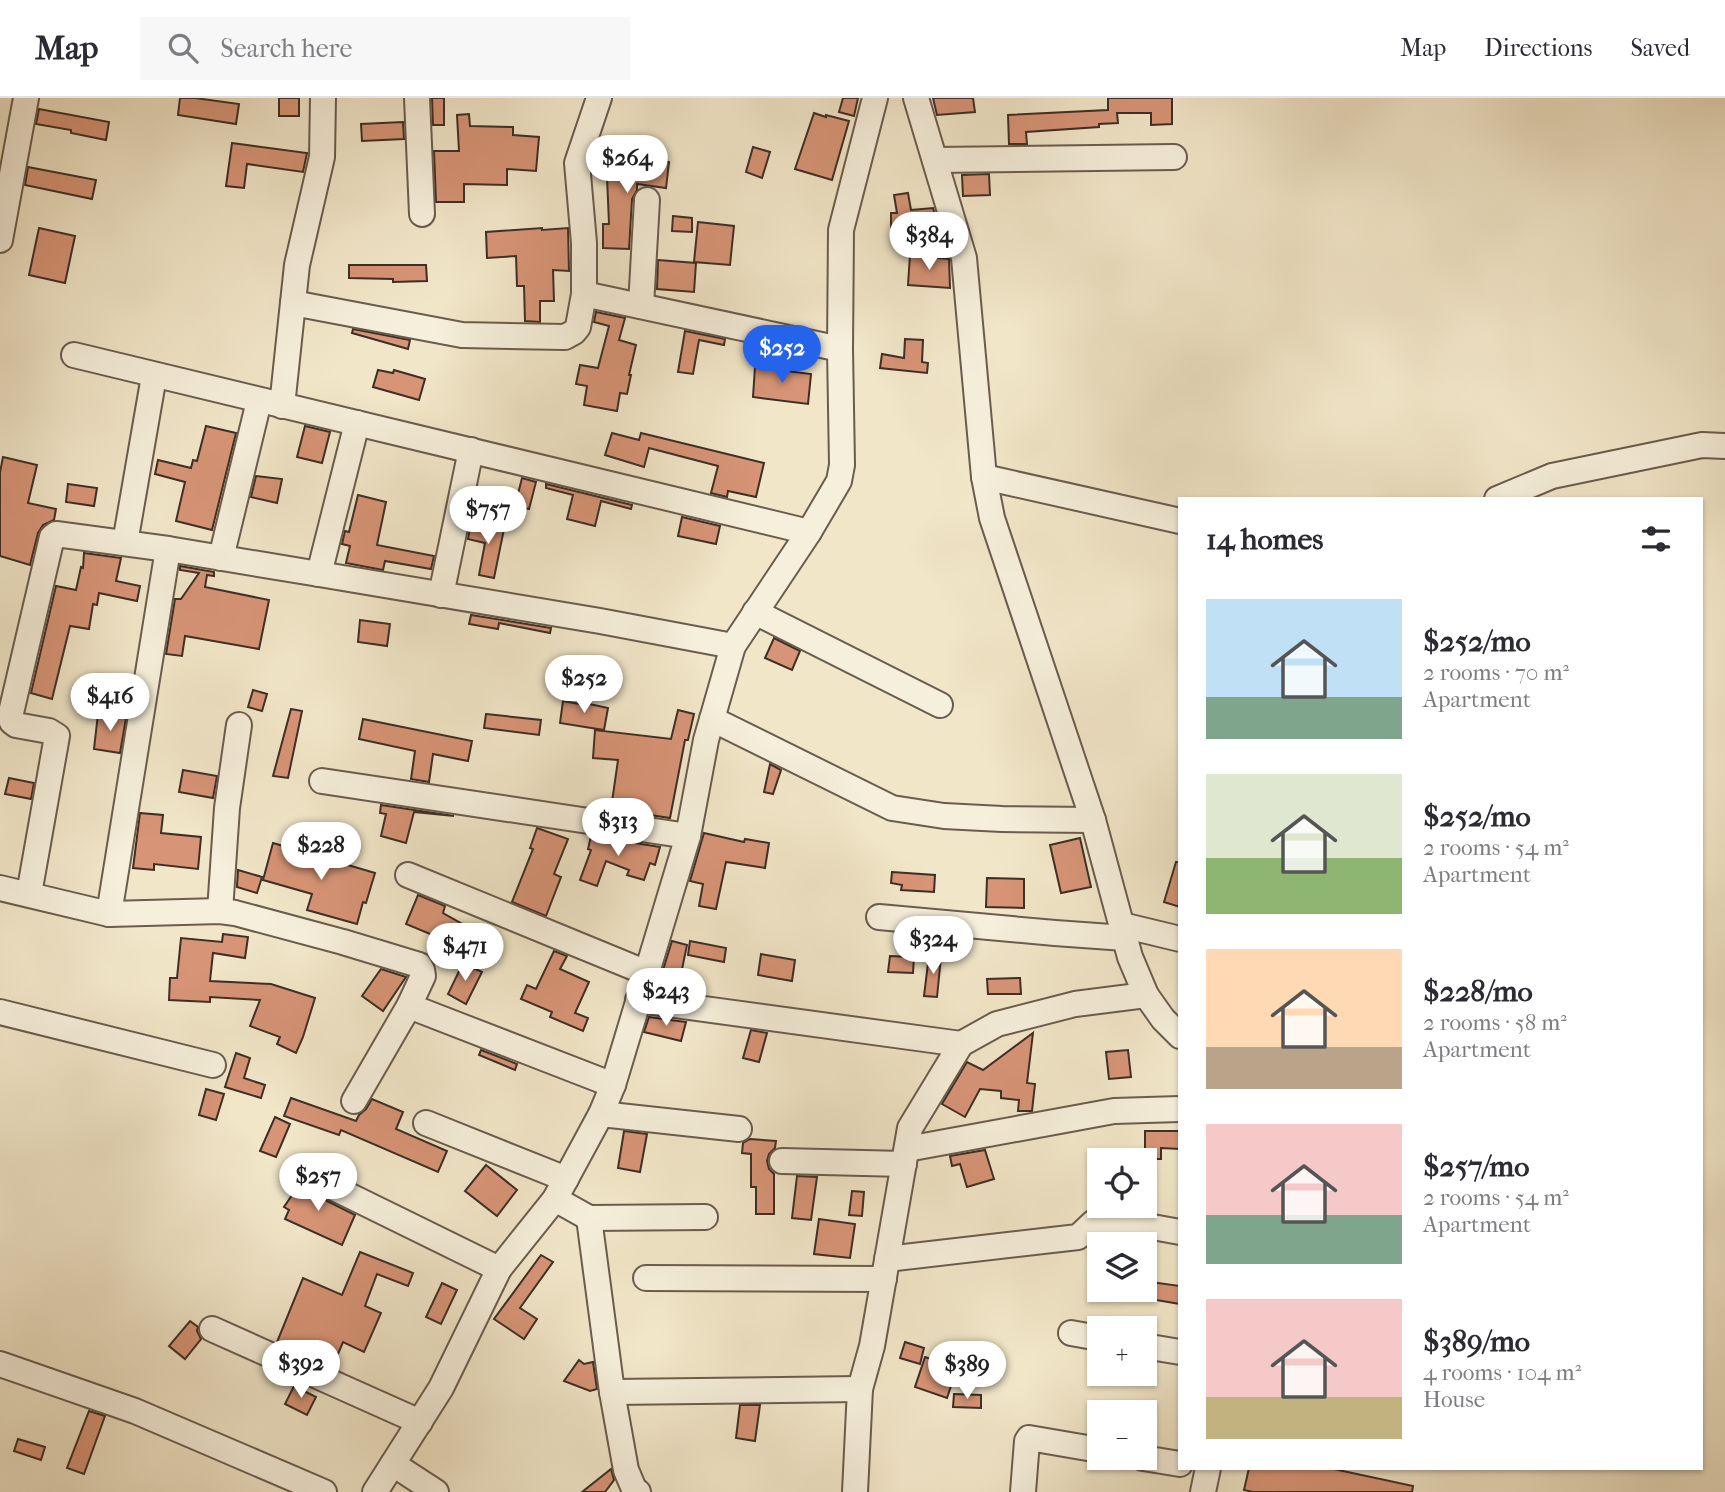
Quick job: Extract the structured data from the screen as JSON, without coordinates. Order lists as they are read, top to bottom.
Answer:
{
  "page": {
    "header": "Map",
    "search": "Search here",
    "nav": ["Map", "Directions", "Saved"],
    "price": [
      "$264",
      "$384",
      "$252",
      "$757",
      "$252",
      "$416",
      "$313",
      "$228",
      "$324",
      "$471",
      "$243",
      "$257",
      "$392",
      "$389"
    ],
    "heading": "14 homes",
    "list": [
      {
        "name": "$252/mo",
        "note": "2 rooms · 70 m² · Apartment"
      },
      {
        "name": "$252/mo",
        "note": "2 rooms · 54 m² · Apartment"
      },
      {
        "name": "$228/mo",
        "note": "2 rooms · 58 m² · Apartment"
      },
      {
        "name": "$257/mo",
        "note": "2 rooms · 54 m² · Apartment"
      },
      {
        "name": "$389/mo",
        "note": "4 rooms · 104 m² · House"
      }
    ],
    "map_buttons": ["+", "−"]
  }
}
